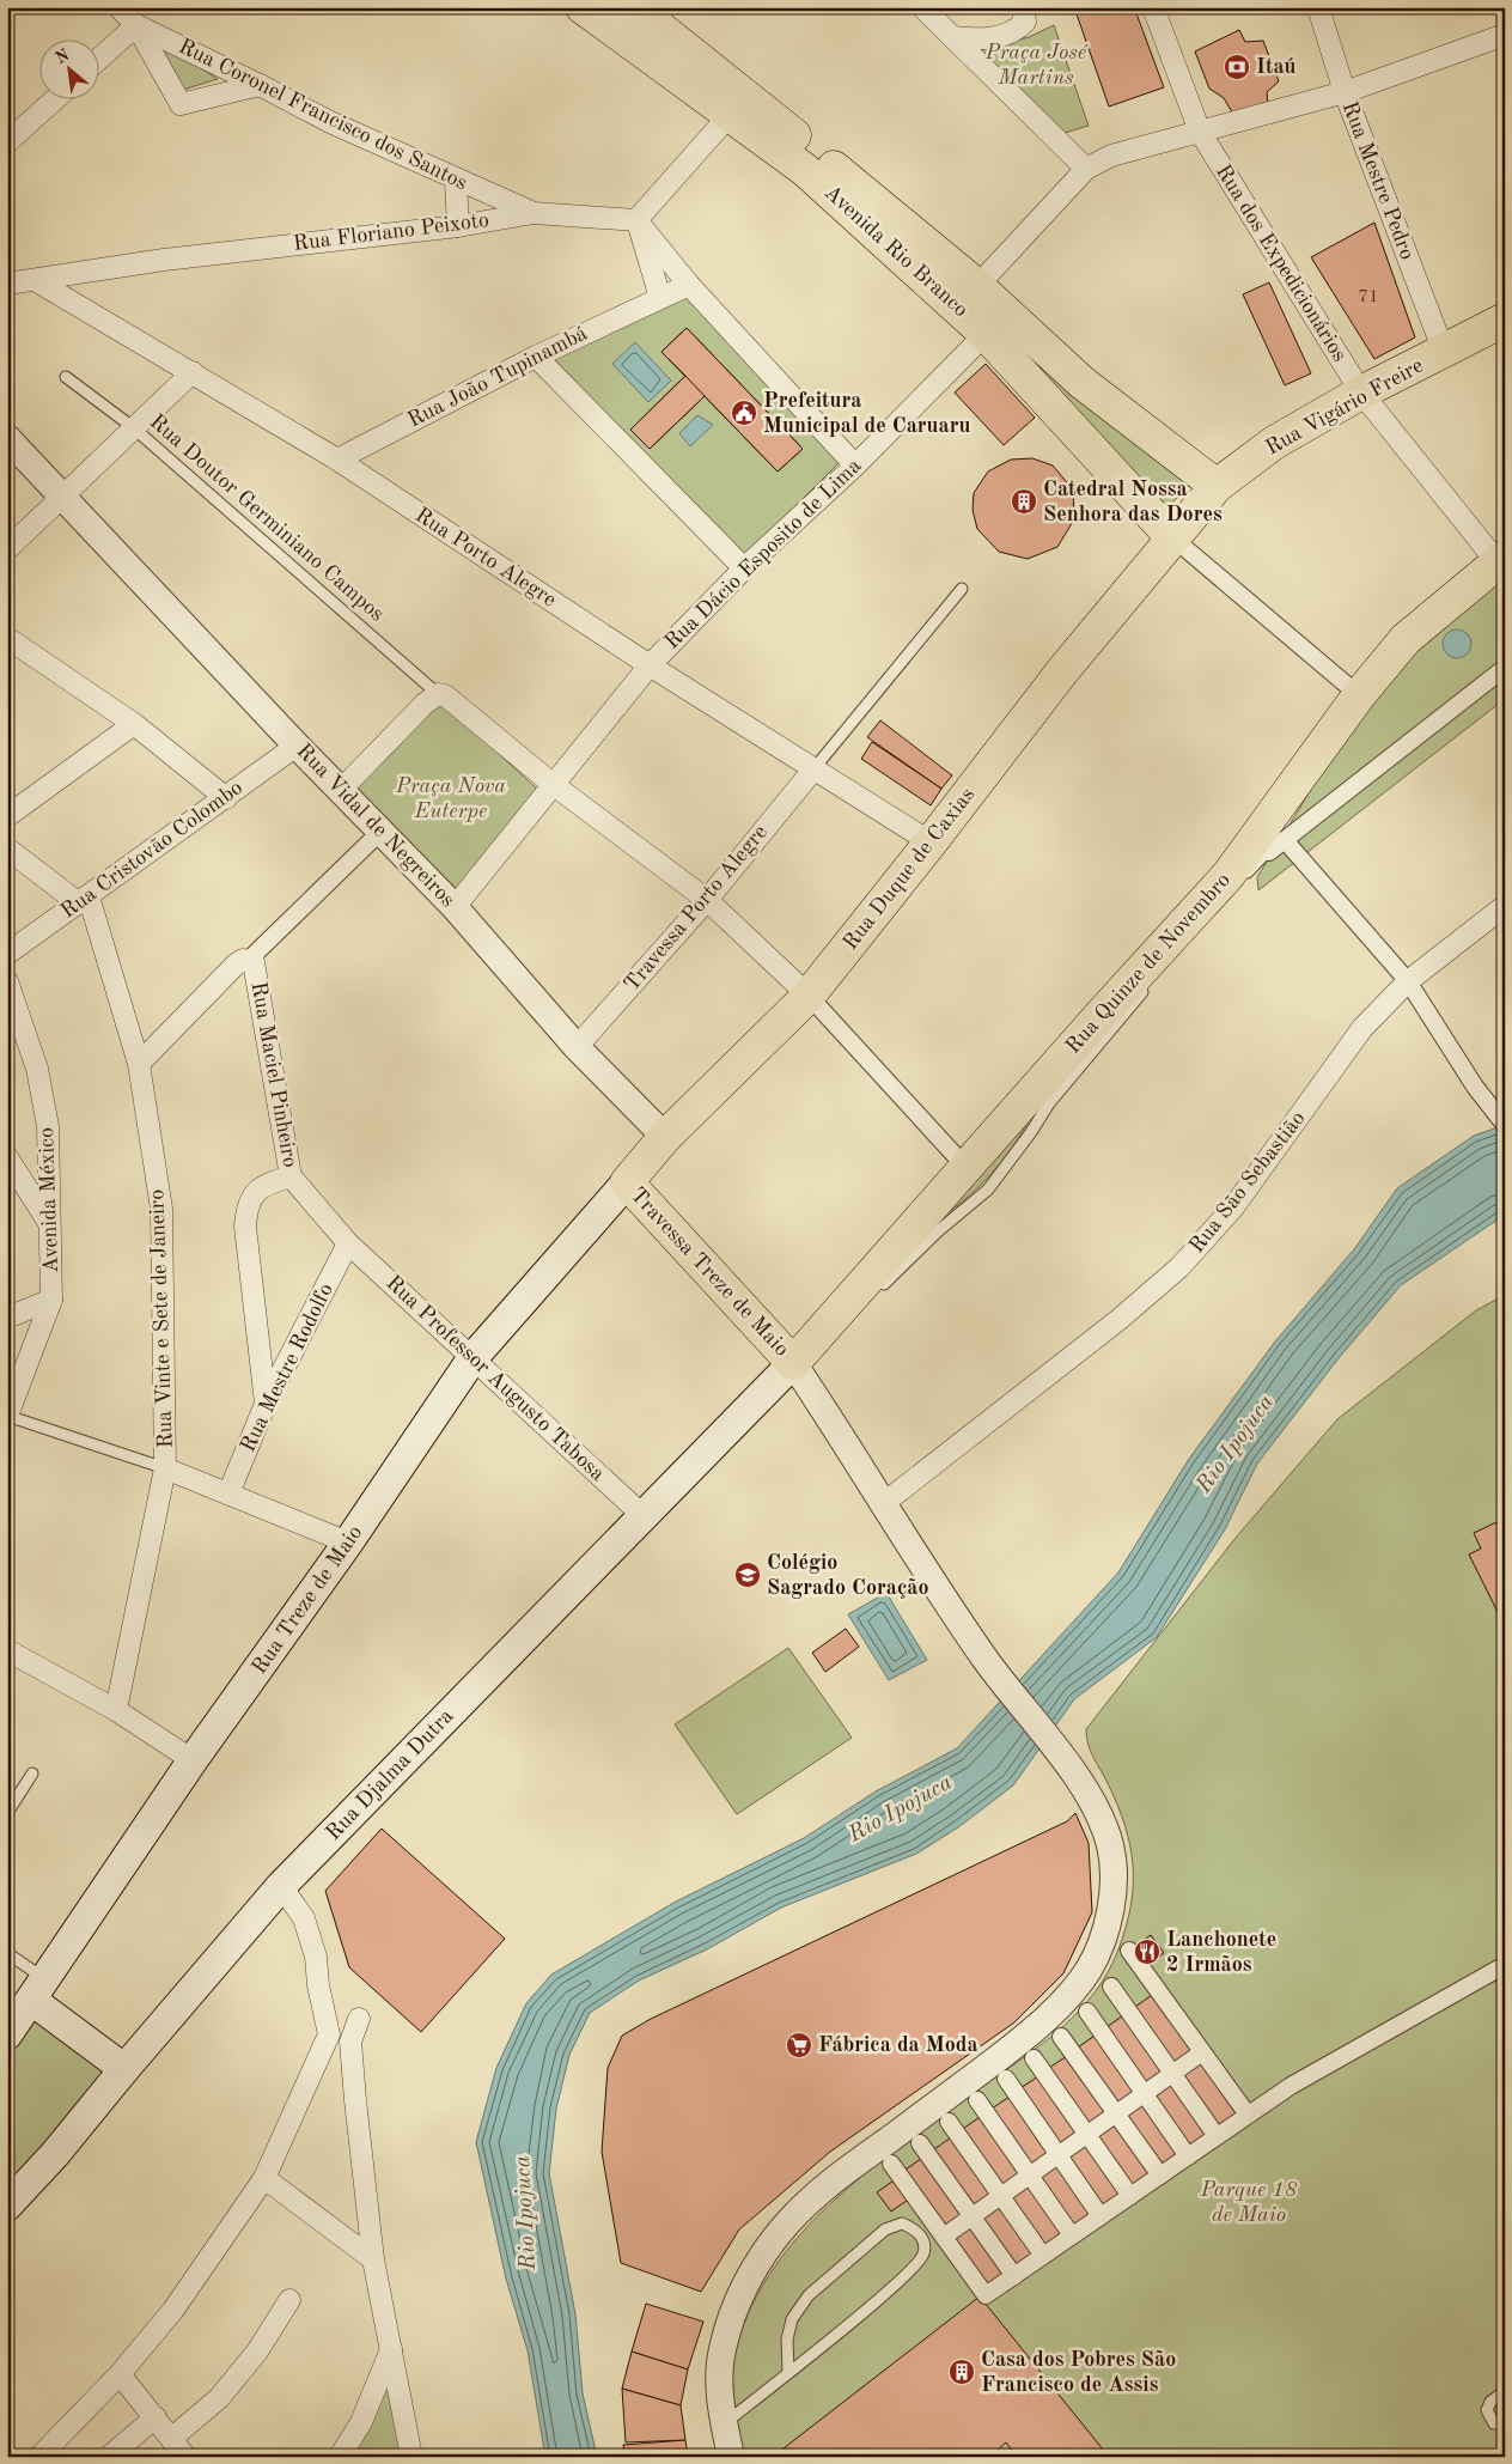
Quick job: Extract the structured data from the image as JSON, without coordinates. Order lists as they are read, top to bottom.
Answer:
{
  "streets": {
    "main road": [
      "Avenida Rio Branco",
      "Rua Vigário Freire",
      "Rua Duque de Caxias",
      "Rua Quinze de Novembro",
      "Travessa Treze de Maio",
      "Rua Treze de Maio",
      "Rua Djalma Dutra"
    ],
    "street": [
      "Rua Coronel Francisco dos Santos",
      "Rua Mestre Pedro",
      "Rua Floriano Peixoto",
      "Rua dos Expedicionários",
      "Rua João Tupinambá",
      "Rua Dácio Esposito de Lima",
      "Rua Porto Alegre",
      "Rua Vidal de Negreiros",
      "Rua Cristovão Colombo",
      "Travessa Porto Alegre",
      "Rua Maciel Pinheiro",
      "Rua São Sebastião",
      "Avenida México",
      "Rua Vinte e Sete de Janeiro",
      "Rua Mestre Rodolfo",
      "Rua Professor Augusto Tabosa"
    ],
    "lane": ["Rua Doutor Germiniano Campos"]
  },
  "crossings": [
    ["Rua Coronel Francisco dos Santos", "Rua Floriano Peixoto"],
    ["Rua Mestre Pedro", "Rua Vigário Freire"],
    ["Rua Floriano Peixoto", "Rua Porto Alegre"],
    ["Avenida Rio Branco", "Rua Vigário Freire"],
    ["Avenida Rio Branco", "Rua Dácio Esposito de Lima"],
    ["Avenida Rio Branco", "Rua Duque de Caxias"],
    ["Rua dos Expedicionários", "Rua Vigário Freire"],
    ["Rua dos Expedicionários", "Rua Quinze de Novembro"],
    ["Rua João Tupinambá", "Rua Porto Alegre"],
    ["Rua Vigário Freire", "Rua Duque de Caxias"],
    ["Rua Dácio Esposito de Lima", "Rua Porto Alegre"],
    ["Rua Dácio Esposito de Lima", "Rua Vidal de Negreiros"],
    ["Rua Porto Alegre", "Rua Duque de Caxias"],
    ["Rua Porto Alegre", "Travessa Porto Alegre"],
    ["Rua Vidal de Negreiros", "Rua Cristovão Colombo"],
    ["Rua Vidal de Negreiros", "Rua Duque de Caxias"],
    ["Rua Vidal de Negreiros", "Travessa Porto Alegre"],
    ["Rua Cristovão Colombo", "Rua Vinte e Sete de Janeiro"],
    ["Rua Duque de Caxias", "Travessa Treze de Maio"],
    ["Rua Duque de Caxias", "Rua Treze de Maio"],
    ["Rua Quinze de Novembro", "Travessa Treze de Maio"],
    ["Rua Quinze de Novembro", "Rua Djalma Dutra"],
    ["Rua Maciel Pinheiro", "Rua Mestre Rodolfo"],
    ["Rua Maciel Pinheiro", "Rua Professor Augusto Tabosa"],
    ["Travessa Treze de Maio", "Rua Treze de Maio"],
    ["Travessa Treze de Maio", "Rua Djalma Dutra"],
    ["Rua Mestre Rodolfo", "Rua Professor Augusto Tabosa"],
    ["Rua Professor Augusto Tabosa", "Rua Treze de Maio"],
    ["Rua Professor Augusto Tabosa", "Rua Djalma Dutra"]
  ],
  "water": ["Rio Ipojuca"],
  "parks": ["Praça José Martins", "Praça Nova Euterpe", "Parque 18 de Maio"],
  "places": {
    "bank": ["Itaú"],
    "public building": ["Prefeitura Municipal de Caruaru"],
    "building": ["Catedral Nossa Senhora das Dores", "Casa dos Pobres São Francisco de Assis"],
    "school or university": ["Colégio Sagrado Coração"],
    "restaurant": ["Lanchonete 2 Irmãos"],
    "supermarket": ["Fábrica da Moda"]
  },
  "house_numbers": ["71"],
  "north": "top left"
}
